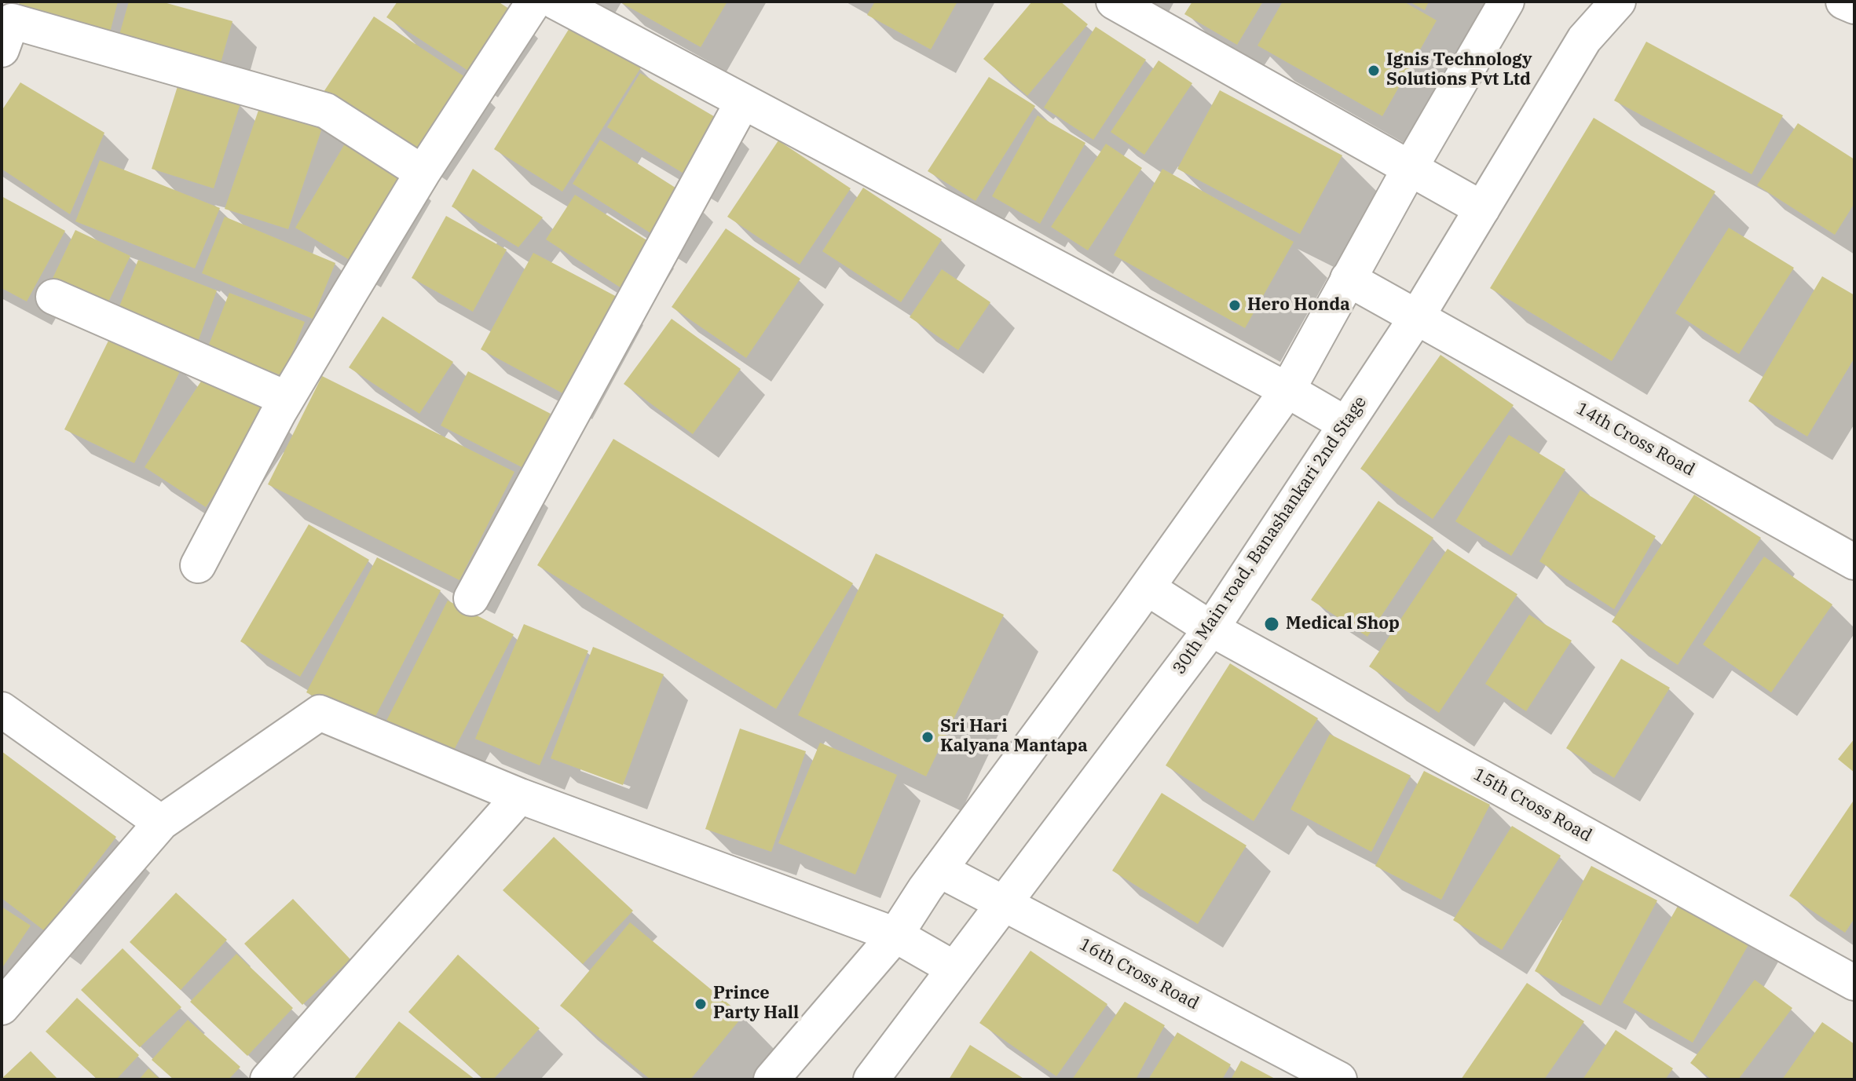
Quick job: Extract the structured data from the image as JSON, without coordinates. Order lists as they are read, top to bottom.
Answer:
{
  "streets": {
    "street": [
      "14th Cross Road",
      "30th Main road, Banashankari 2nd Stage",
      "15th Cross Road",
      "16th Cross Road"
    ]
  },
  "crossings": [
    ["14th Cross Road", "30th Main road, Banashankari 2nd Stage"],
    ["30th Main road, Banashankari 2nd Stage", "15th Cross Road"],
    ["30th Main road, Banashankari 2nd Stage", "16th Cross Road"]
  ],
  "places": [
    "Ignis Technology Solutions Pvt Ltd",
    "Hero Honda",
    "Medical Shop",
    "Sri Hari Kalyana Mantapa",
    "Prince Party Hall"
  ]
}
